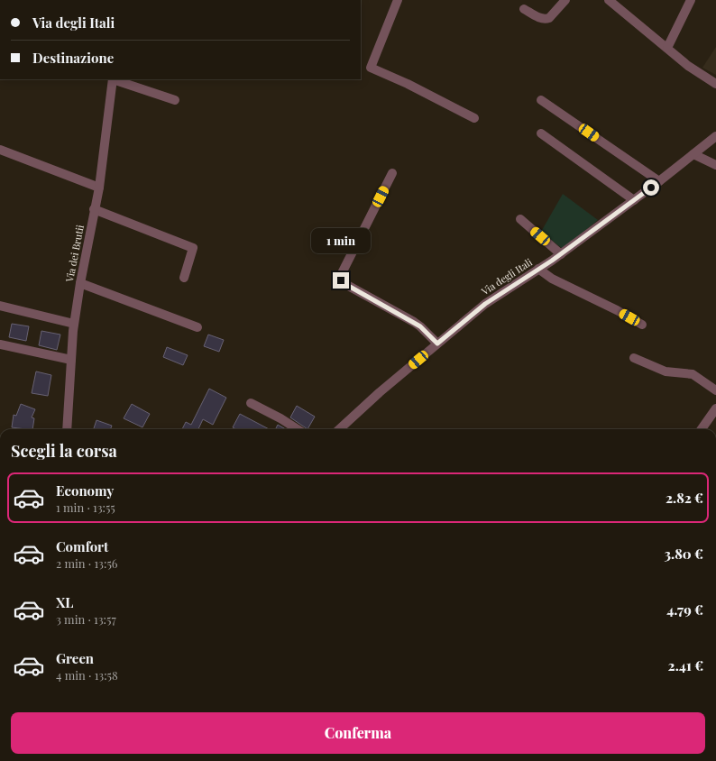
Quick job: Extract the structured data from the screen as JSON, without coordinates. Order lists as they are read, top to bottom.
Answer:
{
  "streets": {
    "street": ["Via dei Brutii", "Via degli Itali"]
  },
  "page": {
    "banner": ["Via degli Itali", "Destinazione"],
    "bubble": "1 min",
    "heading": "Scegli la corsa",
    "list": [
      {
        "name": "Economy",
        "note": "1 min · 13:55",
        "value": "2.82 €"
      },
      {
        "name": "Comfort",
        "note": "2 min · 13:56",
        "value": "3.80 €"
      },
      {
        "name": "XL",
        "note": "3 min · 13:57",
        "value": "4.79 €"
      },
      {
        "name": "Green",
        "note": "4 min · 13:58",
        "value": "2.41 €"
      }
    ],
    "buttons": "Conferma"
  }
}
